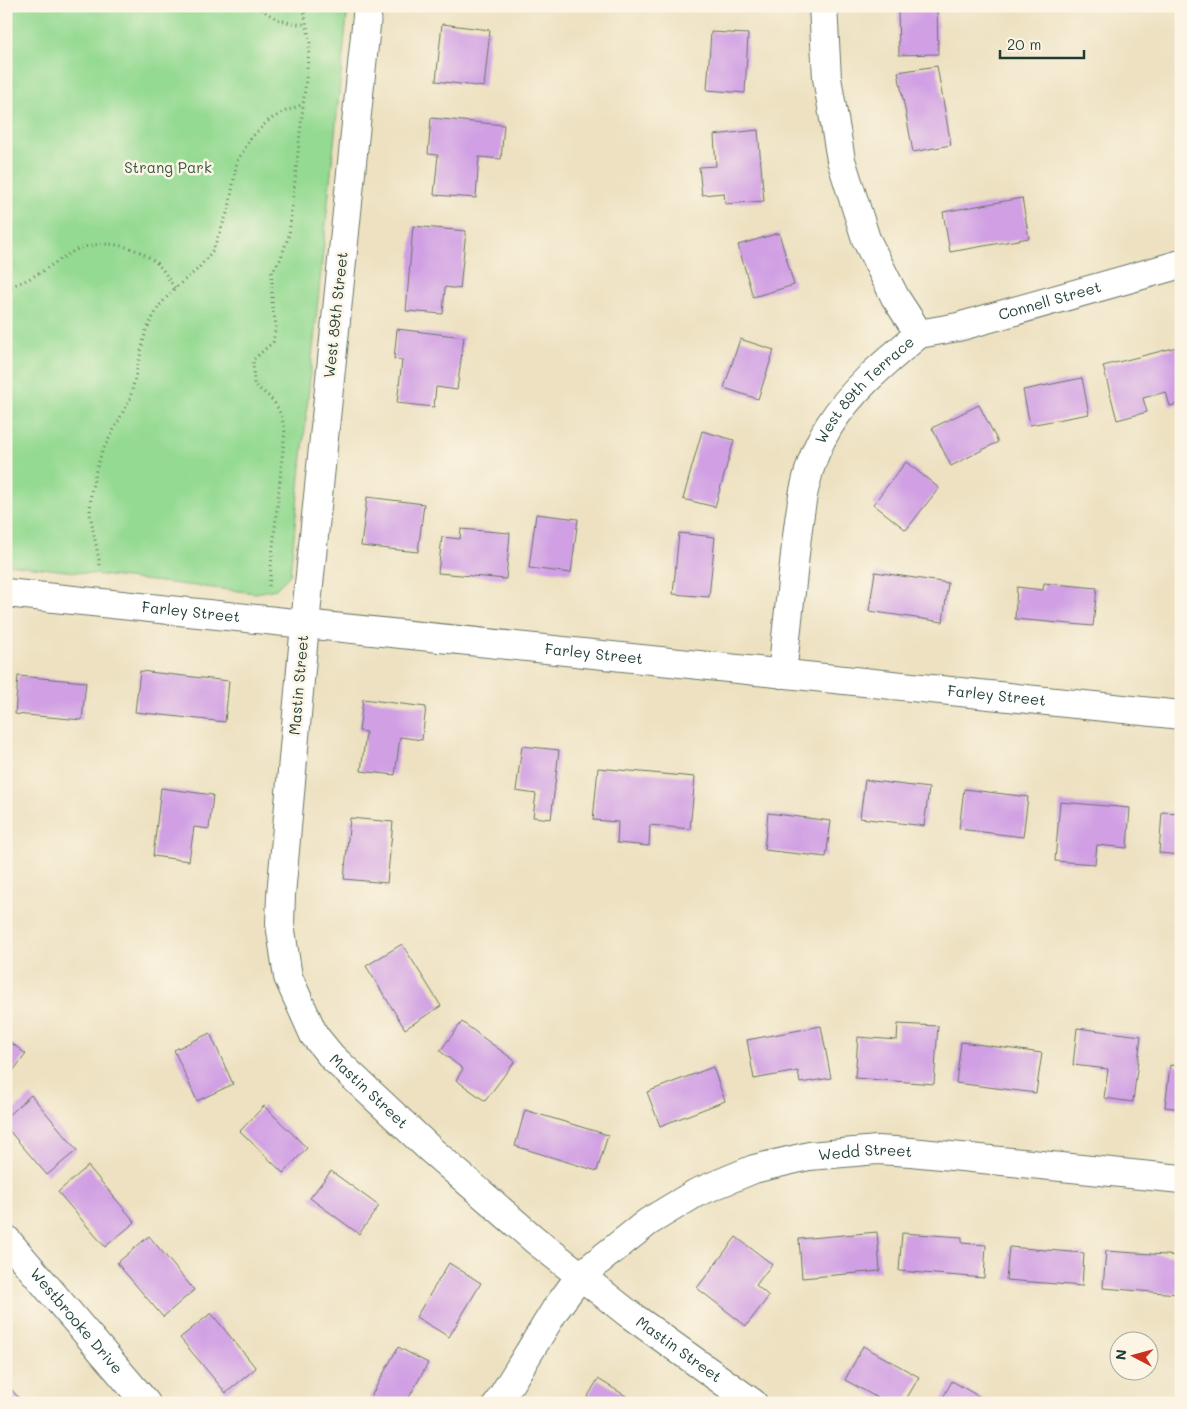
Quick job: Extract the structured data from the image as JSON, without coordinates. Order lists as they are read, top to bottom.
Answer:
{
  "streets": {
    "street": [
      "Connell Street",
      "West 89th Street",
      "West 89th Terrace",
      "Farley Street",
      "Mastin Street",
      "Wedd Street",
      "Westbrooke Drive"
    ]
  },
  "crossings": [
    ["Connell Street", "West 89th Terrace"],
    ["West 89th Street", "Farley Street"],
    ["West 89th Street", "Mastin Street"],
    ["West 89th Terrace", "Farley Street"],
    ["Farley Street", "Mastin Street"],
    ["Mastin Street", "Wedd Street"]
  ],
  "parks": ["Strang Park"],
  "scale_bar": "20 m",
  "north": "left"
}
